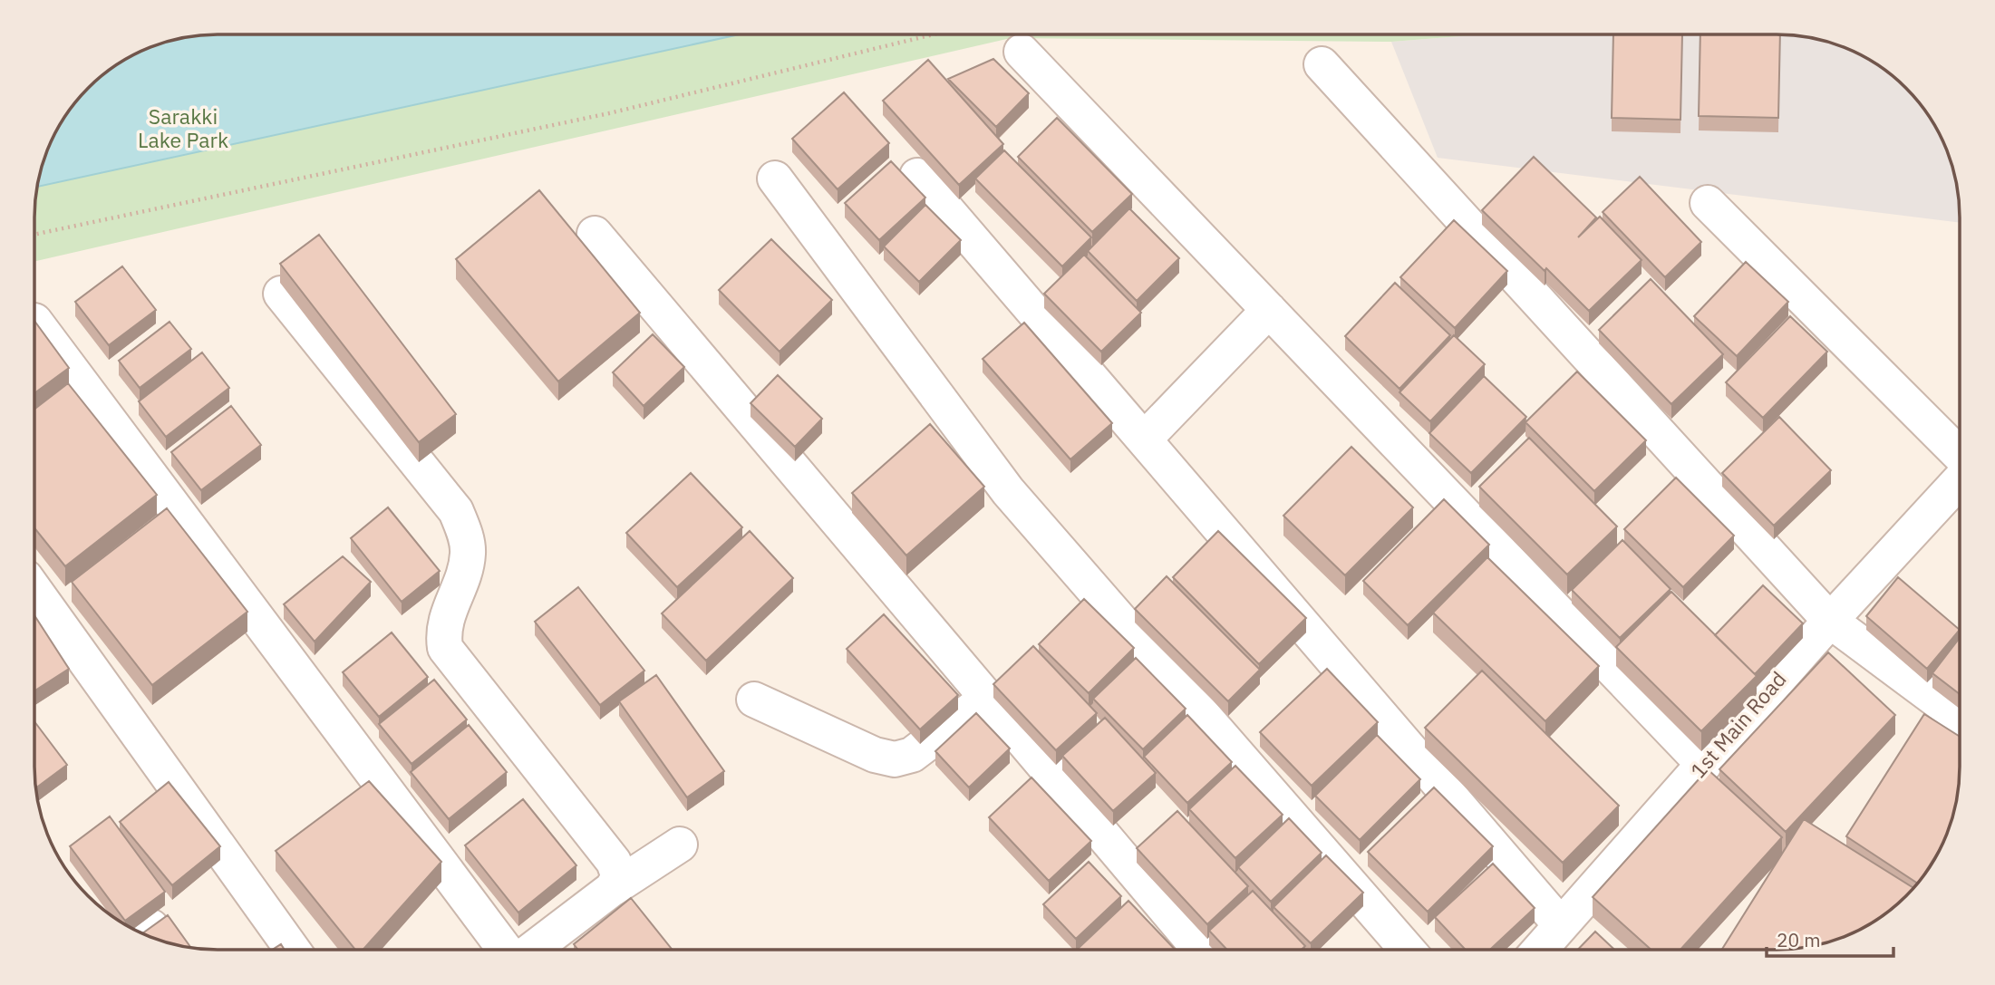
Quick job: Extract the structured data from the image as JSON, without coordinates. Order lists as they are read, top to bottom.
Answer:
{
  "streets": {
    "street": ["1st Main Road"]
  },
  "parks": ["Sarakki Lake Park"],
  "scale_bar": "20 m"
}
